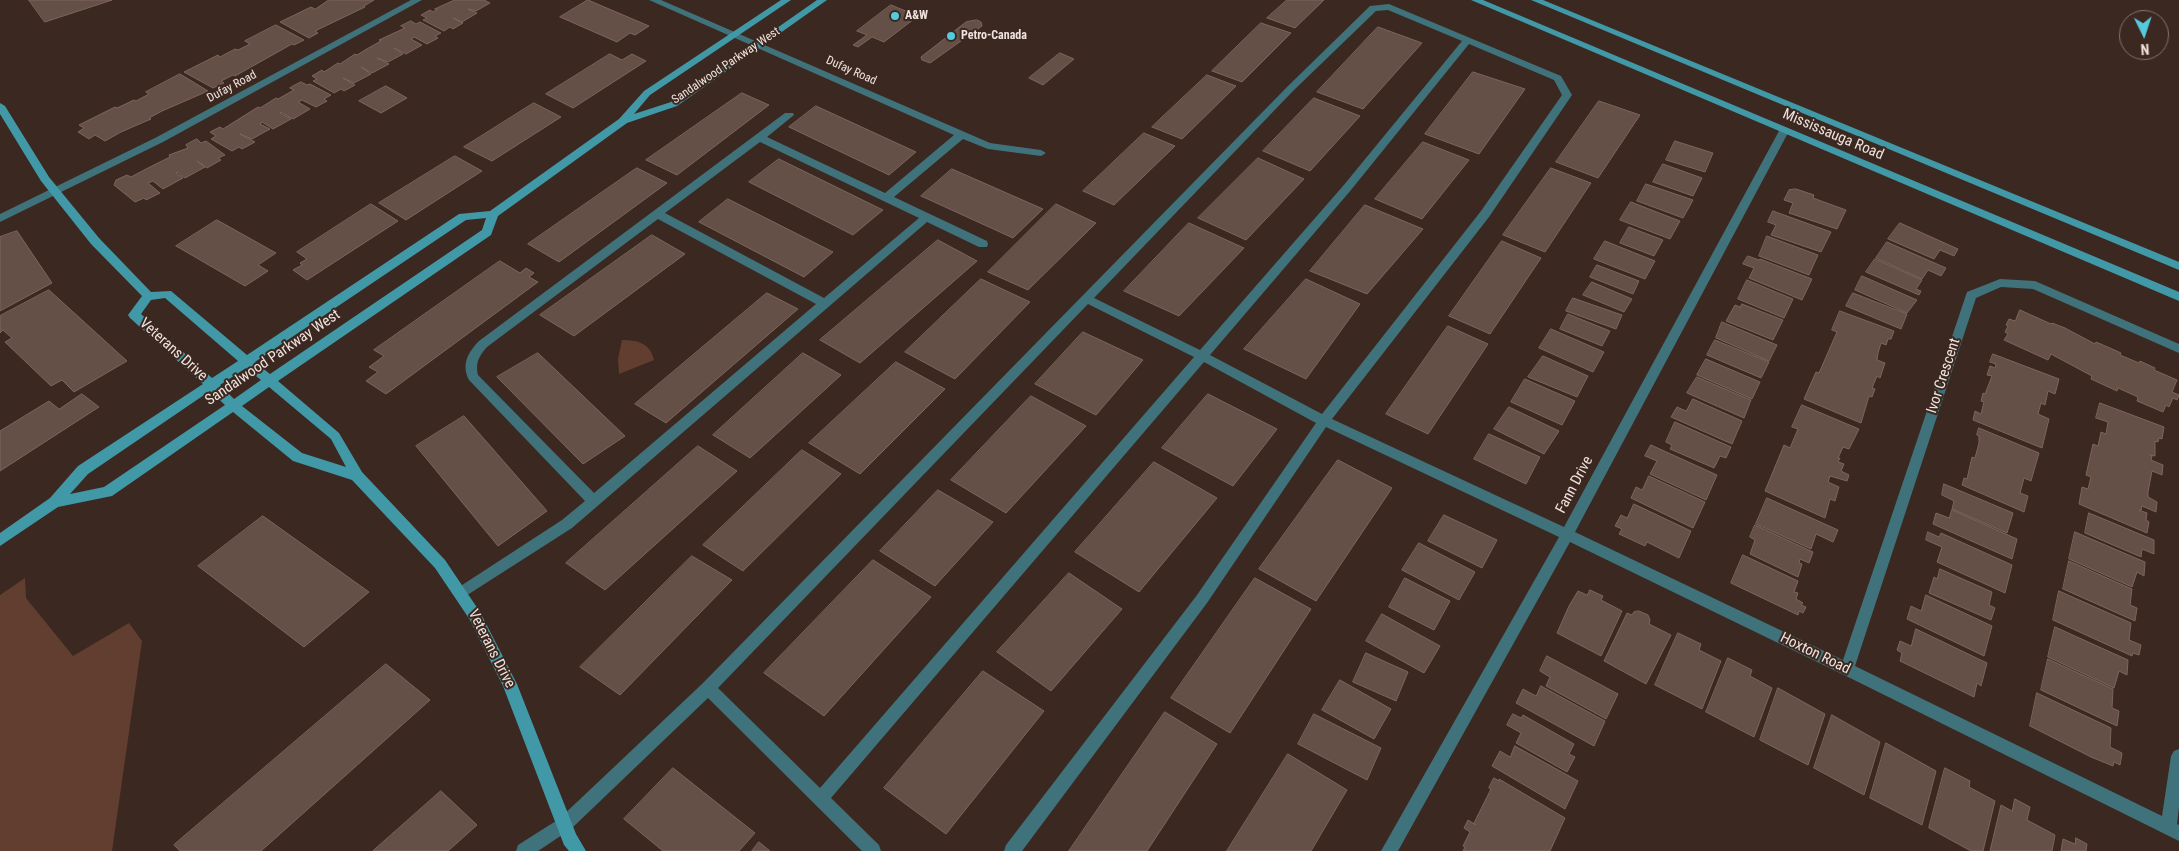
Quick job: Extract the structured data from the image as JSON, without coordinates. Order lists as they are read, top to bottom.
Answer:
{
  "streets": {
    "main road": ["Sandalwood Parkway West", "Mississauga Road", "Veterans Drive"],
    "street": [
      "Dufay Road",
      "Ivor Crescent",
      "Fann Drive",
      "Hoxton Road"
    ]
  },
  "crossings": [
    ["Sandalwood Parkway West", "Dufay Road"],
    ["Sandalwood Parkway West", "Veterans Drive"],
    ["Dufay Road", "Veterans Drive"],
    ["Mississauga Road", "Fann Drive"],
    ["Ivor Crescent", "Hoxton Road"],
    ["Fann Drive", "Hoxton Road"]
  ],
  "places": ["A&W", "Petro-Canada"],
  "north": "bottom"
}
